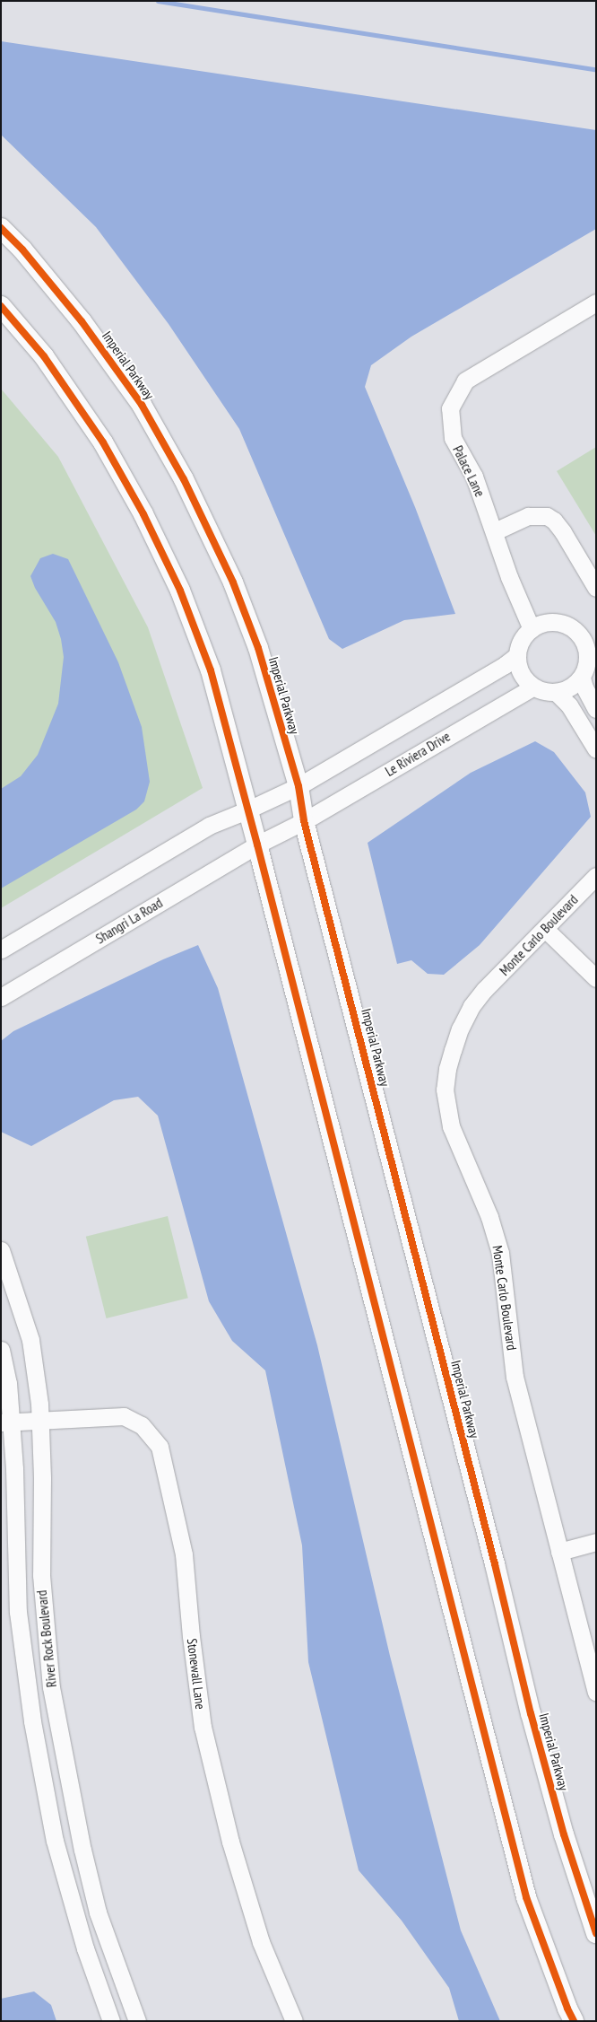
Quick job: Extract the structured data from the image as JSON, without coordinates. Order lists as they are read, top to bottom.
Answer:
{
  "streets": {
    "main road": ["Imperial Parkway"],
    "street": [
      "Palace Lane",
      "Le Riviera Drive",
      "Shangri La Road",
      "Monte Carlo Boulevard",
      "River Rock Boulevard",
      "Stonewall Lane"
    ]
  },
  "crossings": [
    ["Imperial Parkway", "Le Riviera Drive"],
    ["Palace Lane", "Le Riviera Drive"],
    ["Le Riviera Drive", "Shangri La Road"],
    ["River Rock Boulevard", "Stonewall Lane"]
  ]
}
